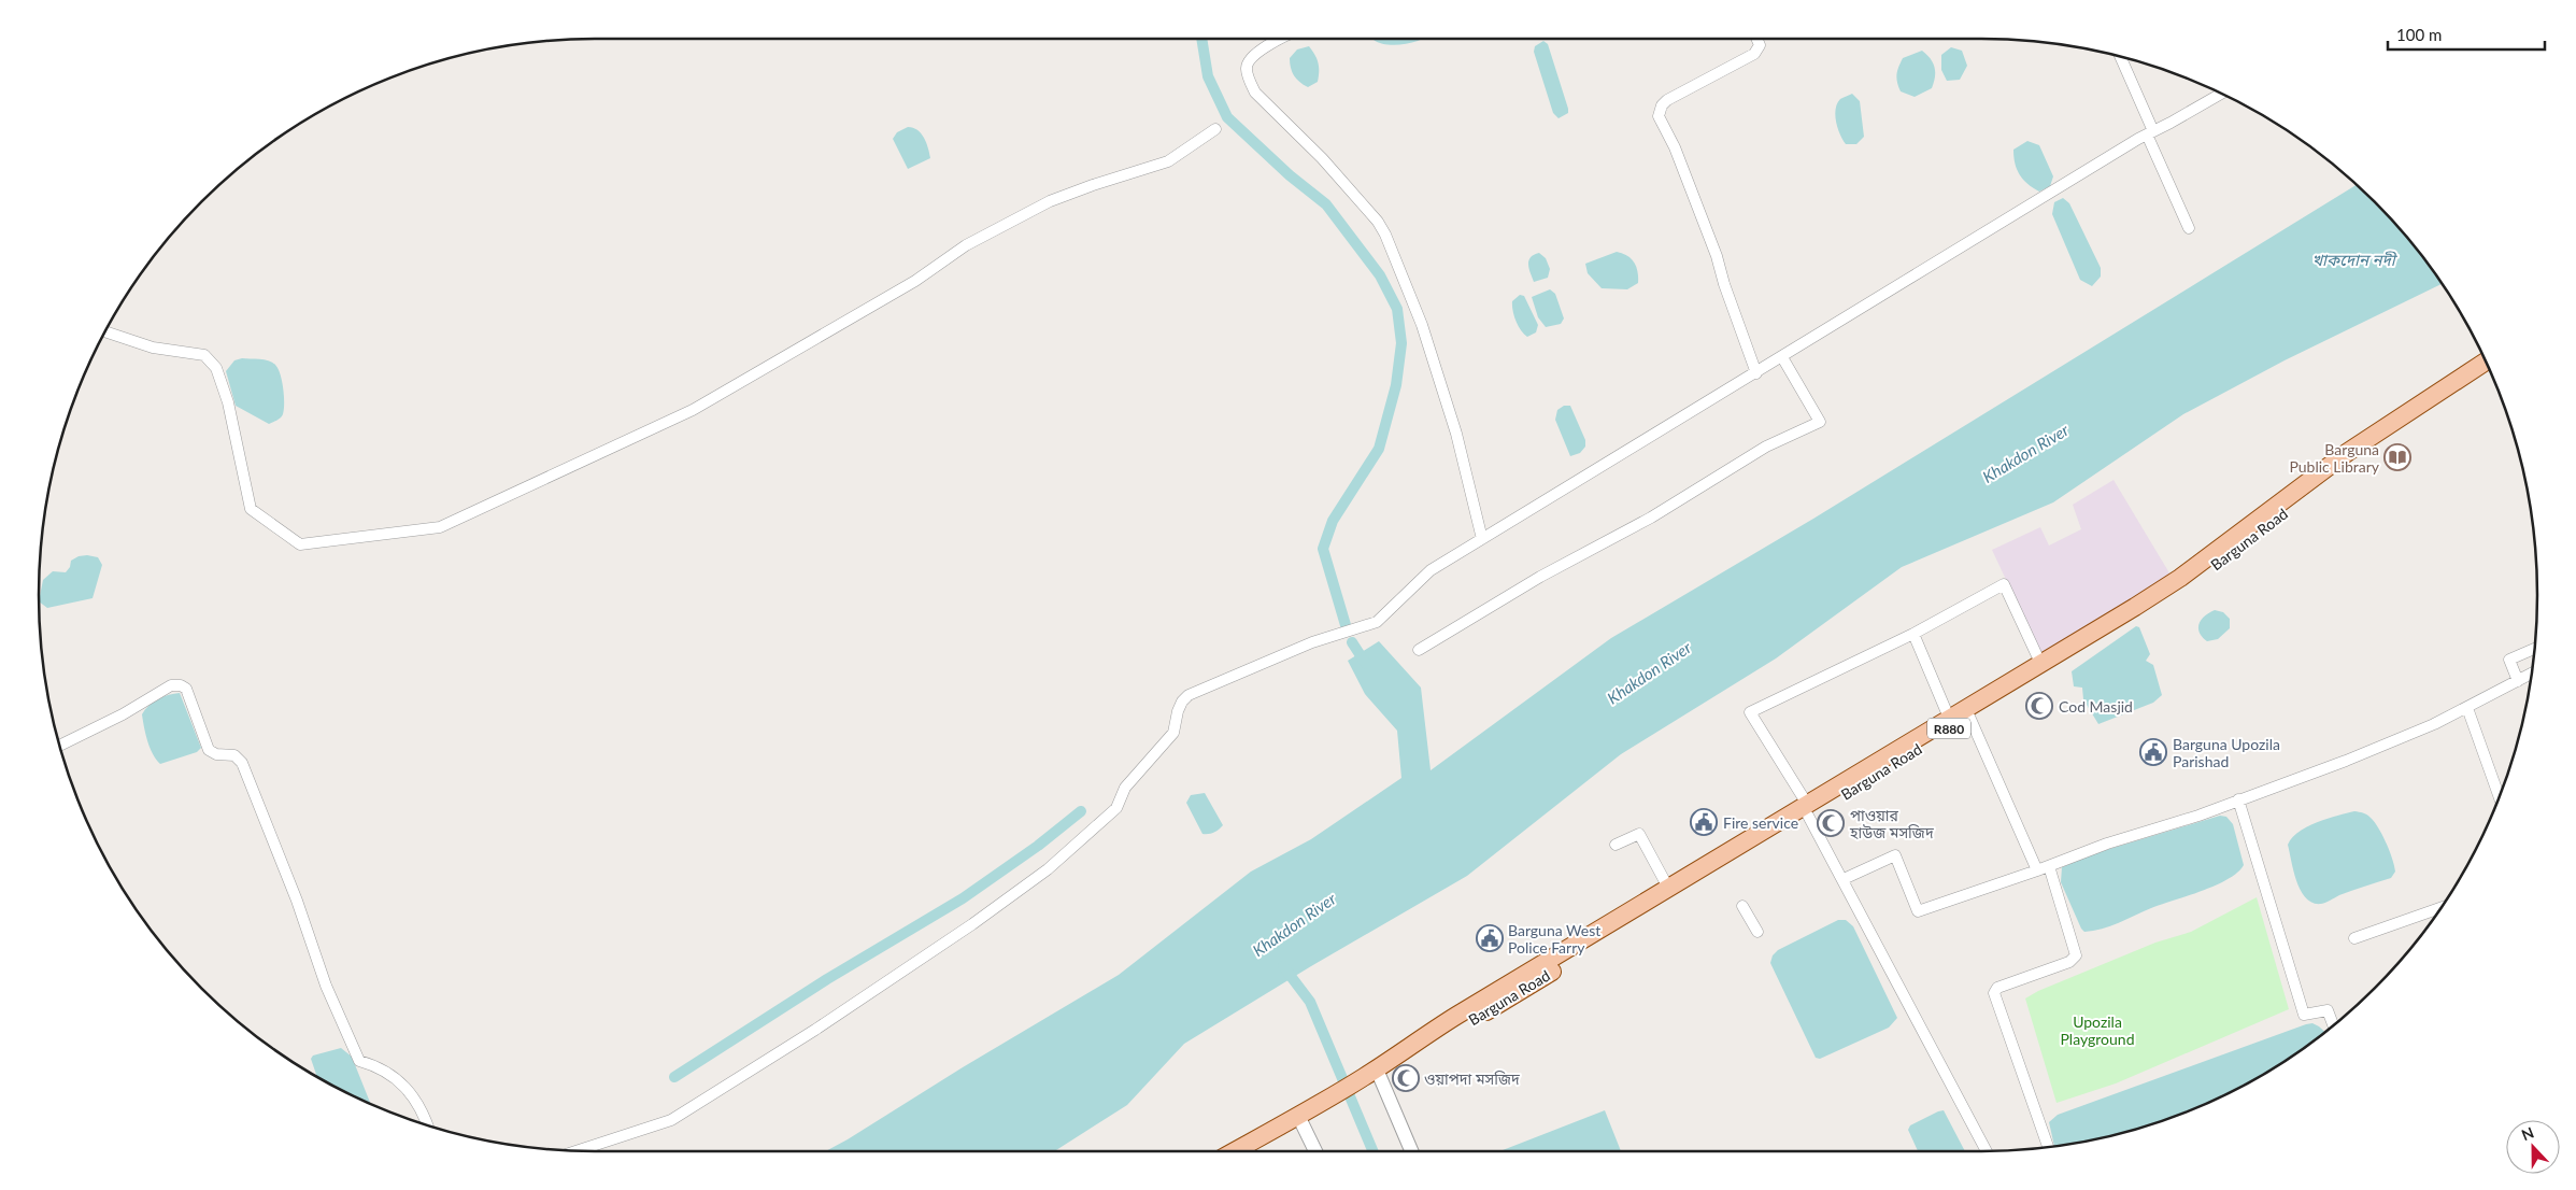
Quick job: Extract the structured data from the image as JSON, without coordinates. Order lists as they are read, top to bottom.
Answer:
{
  "streets": {
    "main road": ["Barguna Road", "R880"]
  },
  "water": ["খাকদোন নদী", "Khakdon River"],
  "parks": ["Upozila Playground"],
  "places": {
    "library": ["Barguna Public Library"],
    "mosque": ["Cod Masjid", "পাওয়ার হাউজ মসজিদ", "ওয়াপদা মসজিদ"],
    "public building": ["Barguna Upozila Parishad", "Fire service", "Barguna West Police Farry"]
  },
  "scale_bar": "100 m",
  "north": "top"
}
